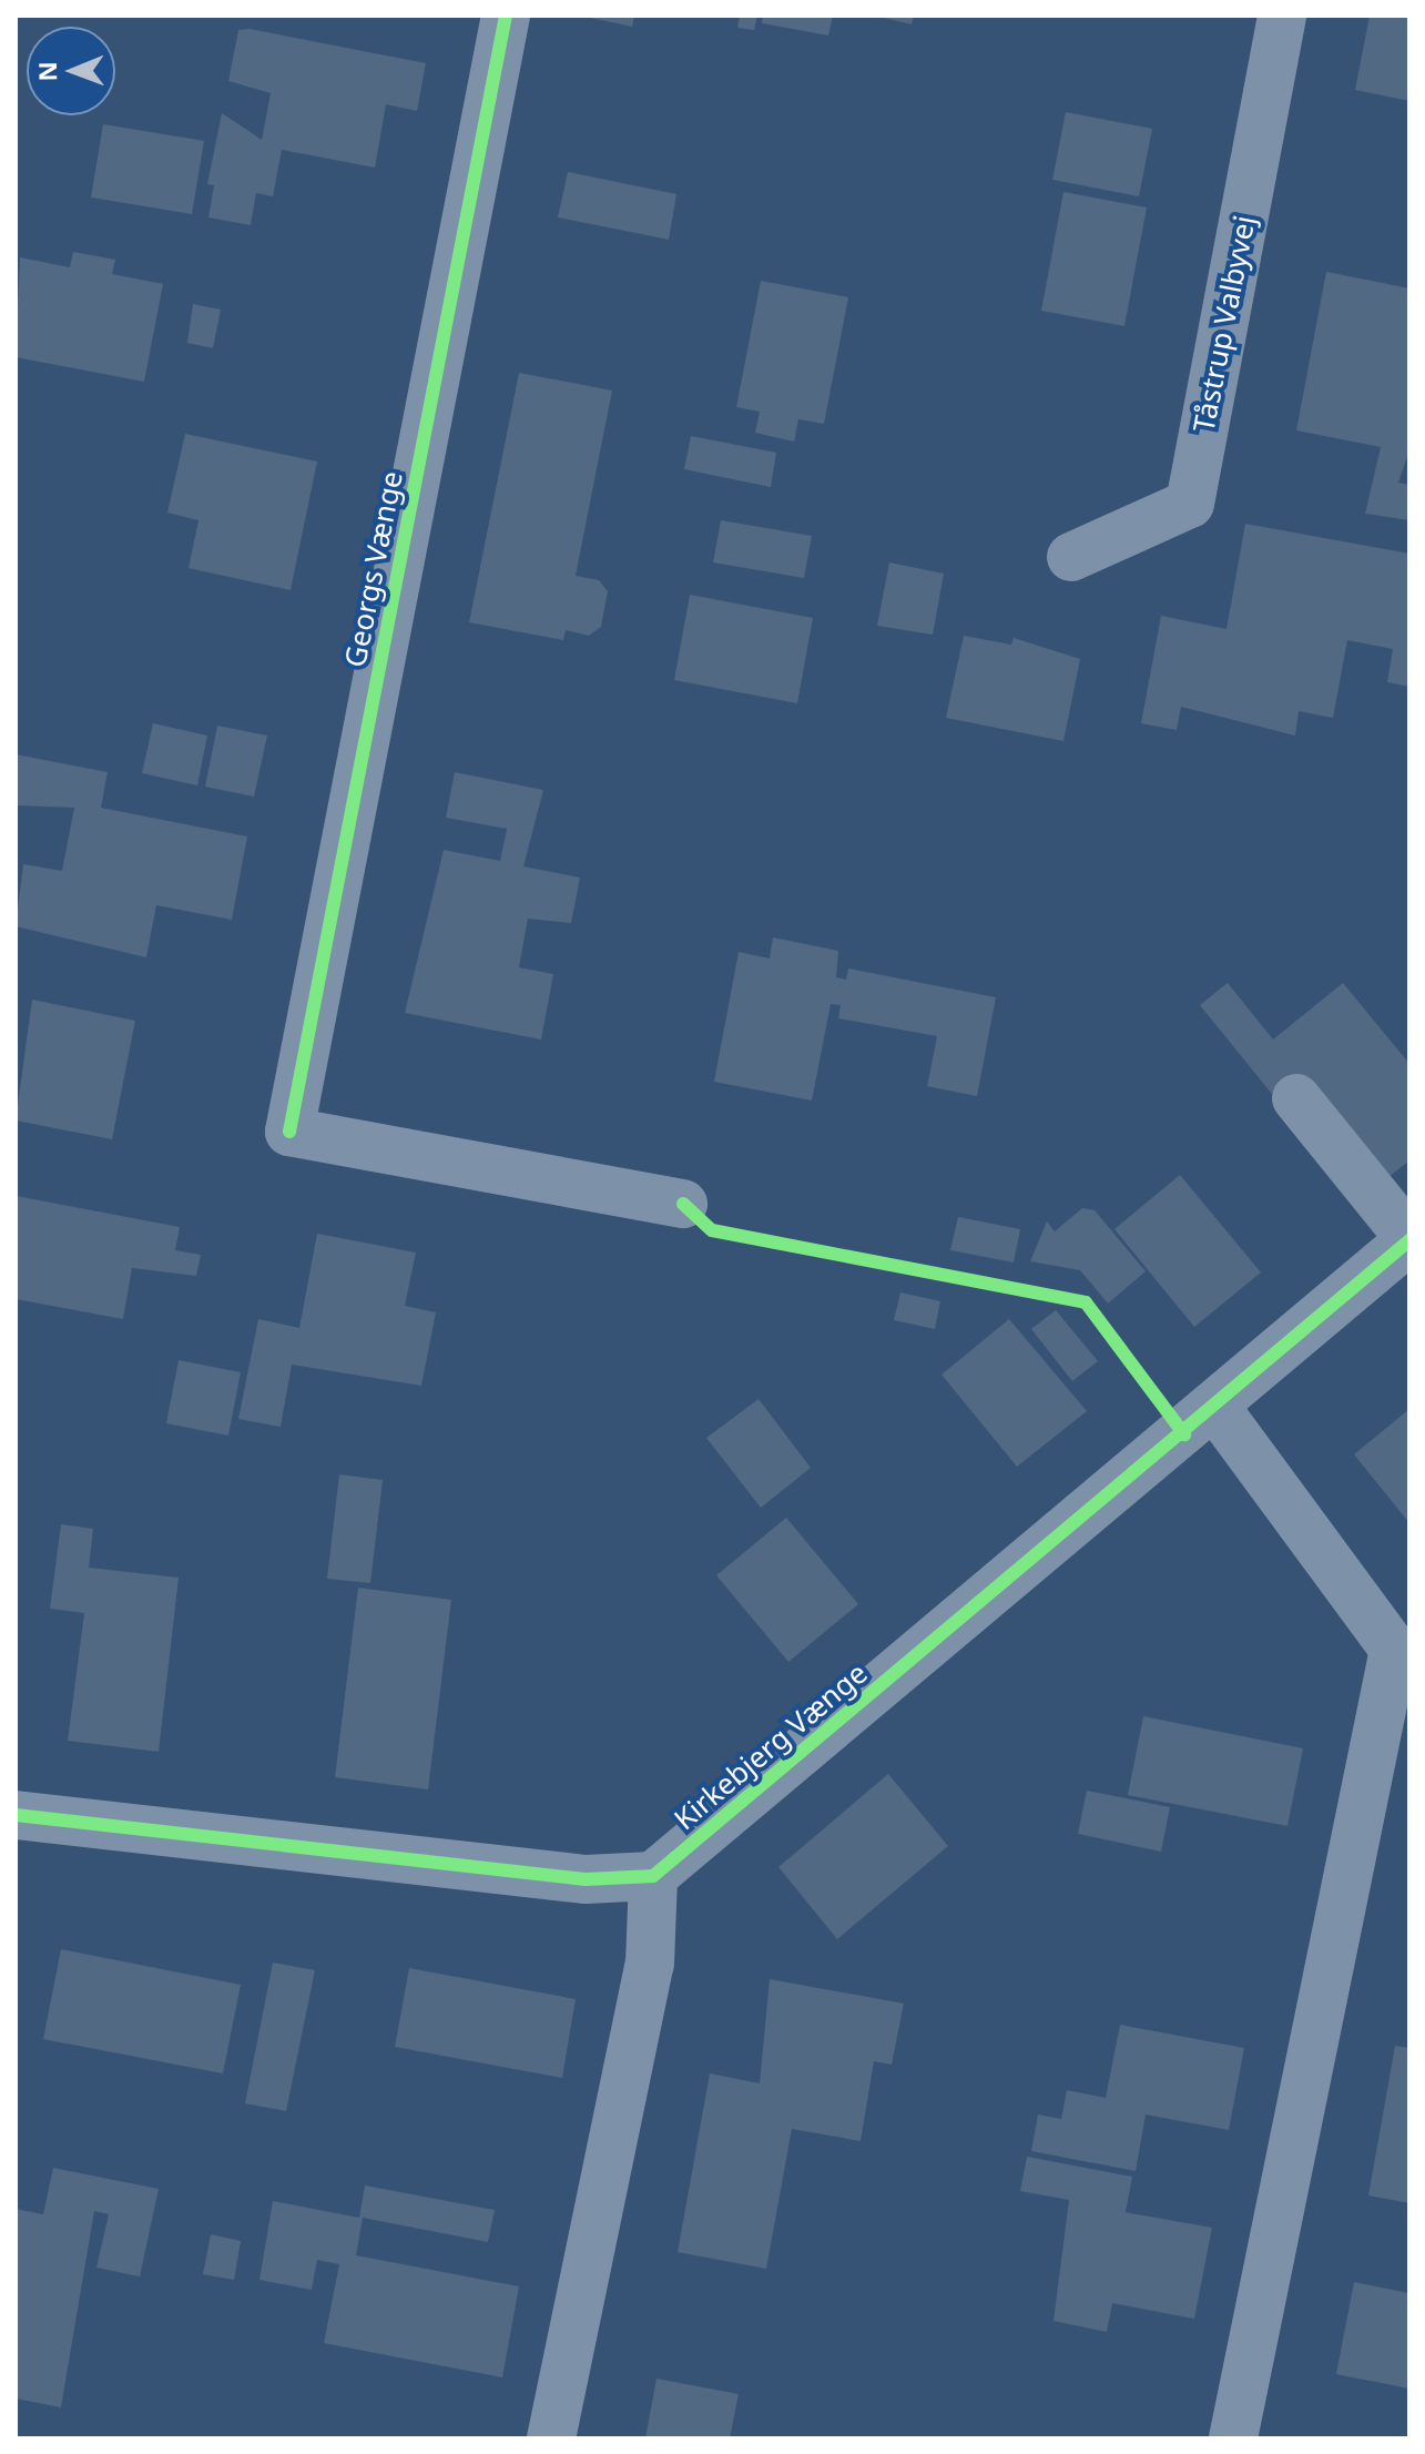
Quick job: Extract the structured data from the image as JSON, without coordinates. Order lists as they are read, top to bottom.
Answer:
{
  "streets": {
    "street": ["Tåstrup Valbyvej", "Georgs Vænge", "Kirkebjerg Vænge"]
  },
  "north": "left"
}
